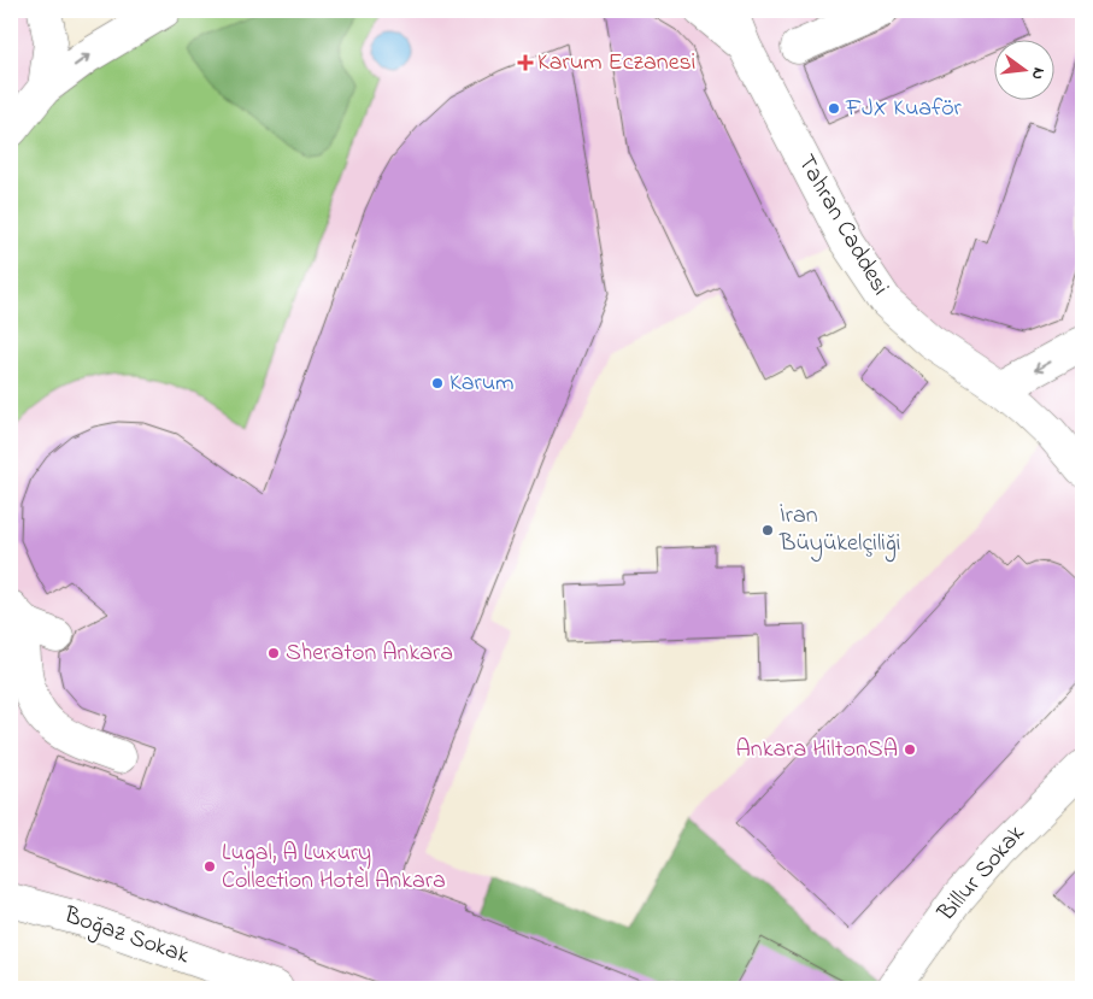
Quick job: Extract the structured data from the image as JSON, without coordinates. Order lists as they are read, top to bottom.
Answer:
{
  "streets": {
    "street": ["Tahran Caddesi", "Billur Sokak", "Boğaz Sokak"]
  },
  "places": {
    "health": ["Karum Eczanesi"],
    "other": [
      "FJX Kuaför",
      "Karum",
      "İran Büyükelçiliği",
      "Sheraton Ankara",
      "Ankara HiltonSA",
      "Lugal, A Luxury Collection Hotel Ankara"
    ]
  },
  "north": "right"
}
